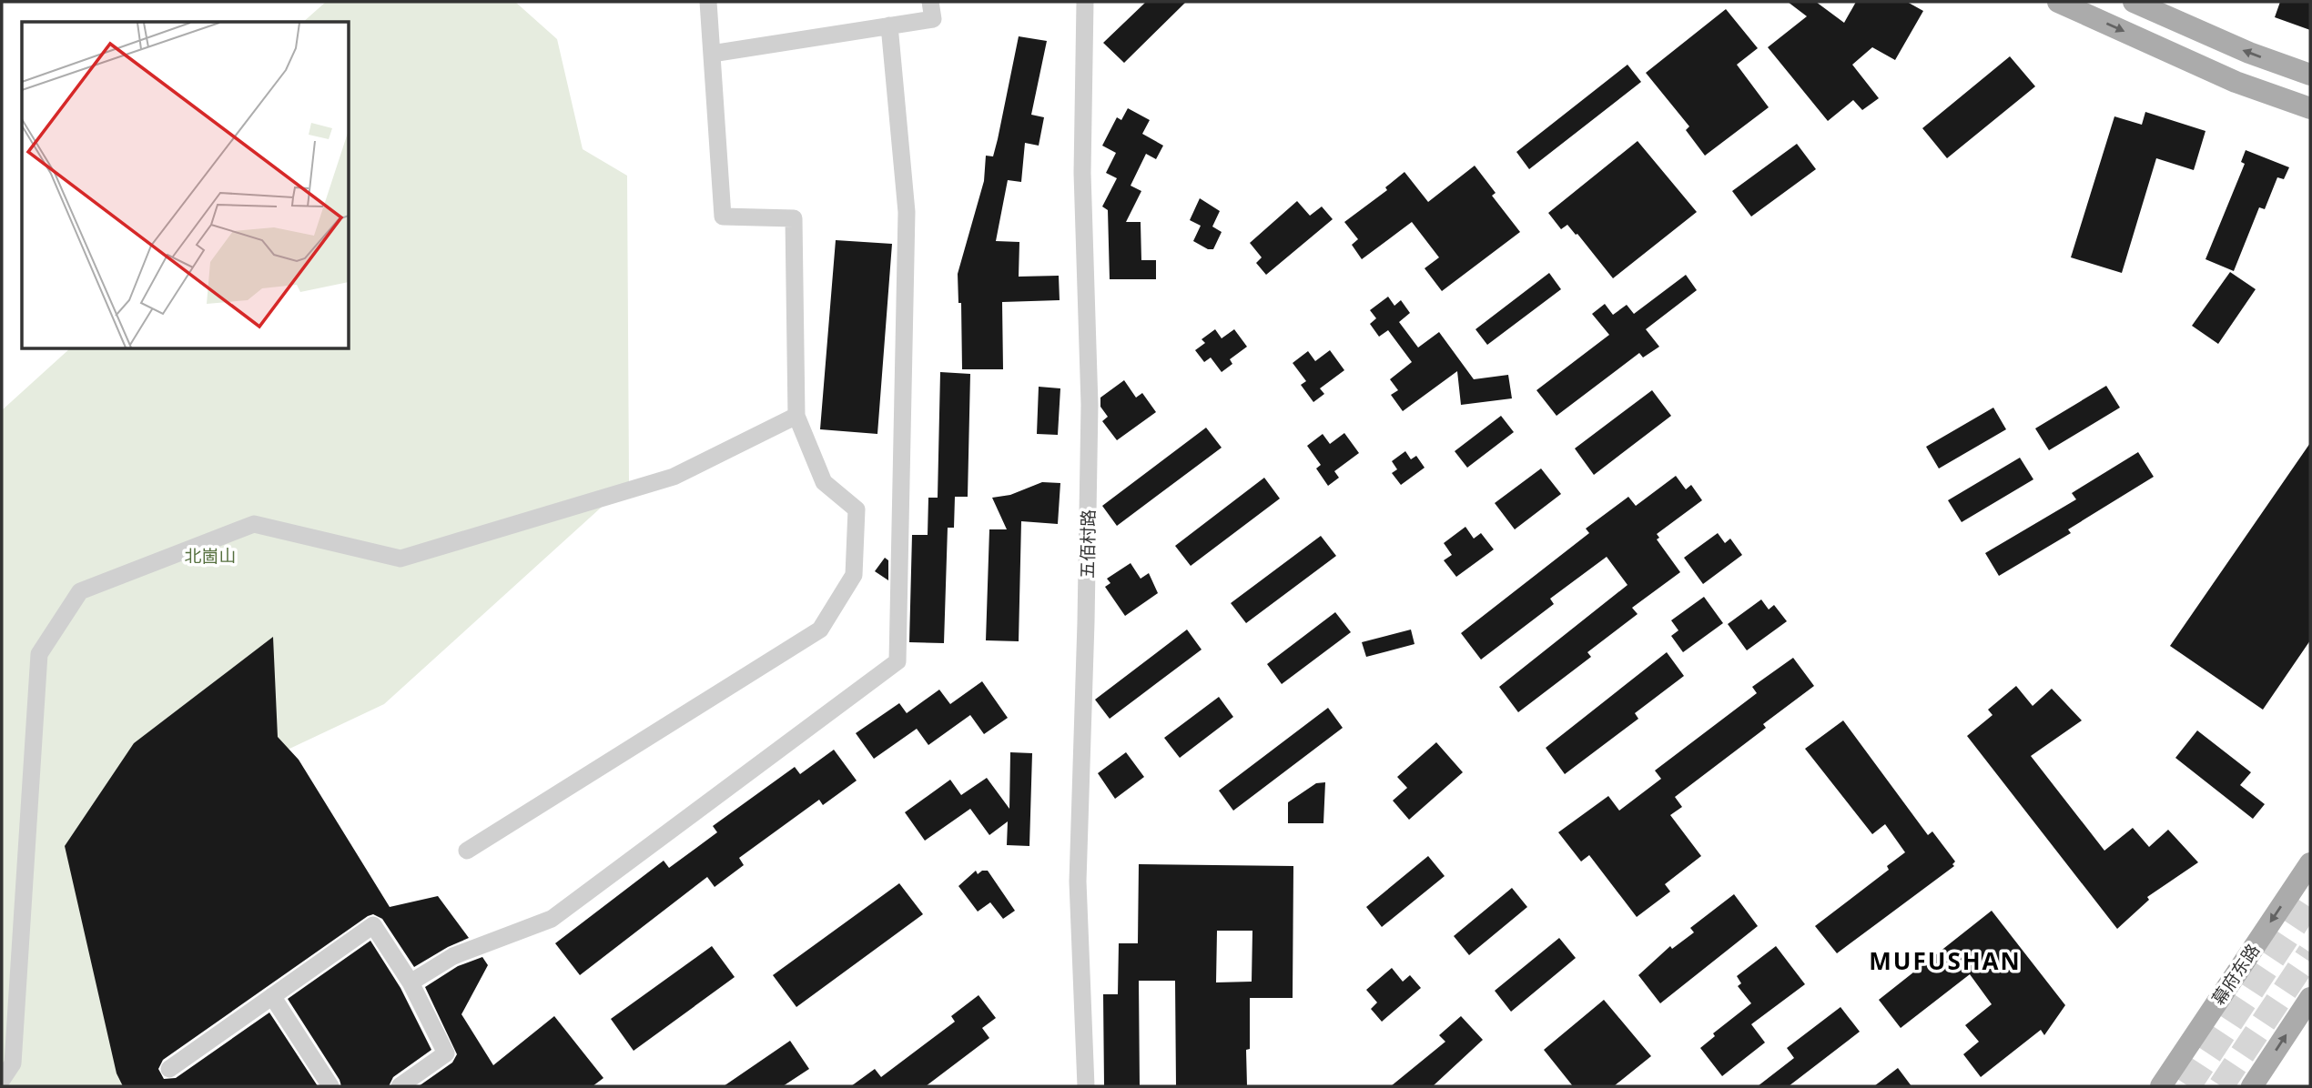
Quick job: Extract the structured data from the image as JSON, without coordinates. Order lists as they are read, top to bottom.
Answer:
{
  "streets": {
    "main road": ["幕府东路"],
    "street": ["五佰村路"]
  },
  "districts": ["MUFUSHAN"],
  "parks": ["北崮山"]
}
